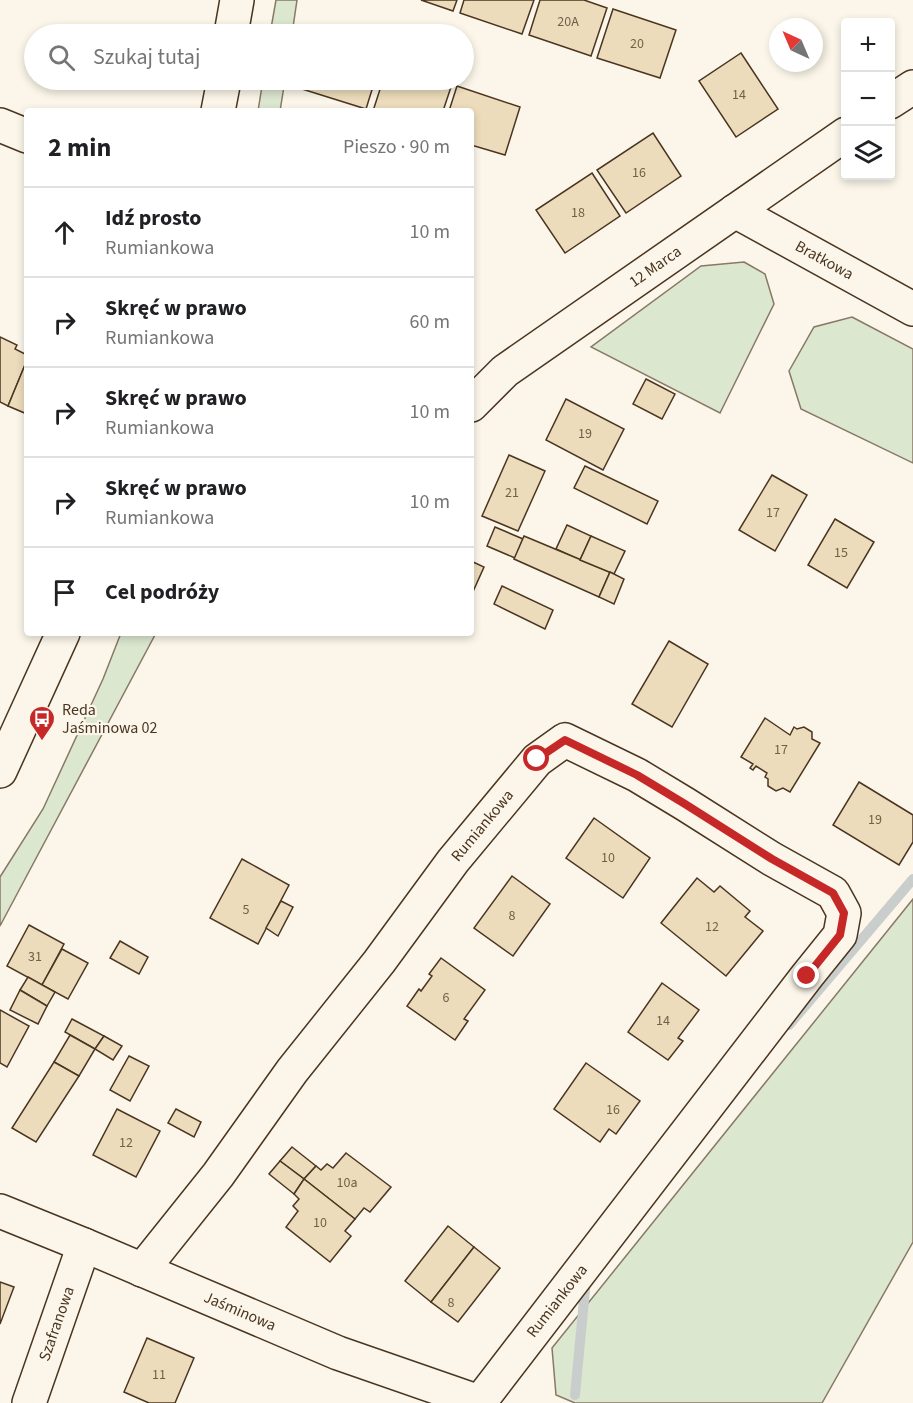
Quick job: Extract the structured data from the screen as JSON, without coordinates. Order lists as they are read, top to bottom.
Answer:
{
  "streets": {
    "street": [
      "Bratkowa",
      "12 Marca",
      "Rumiankowa",
      "Jaśminowa",
      "Szafranowa"
    ]
  },
  "crossings": [
    ["Bratkowa", "12 Marca"],
    ["Rumiankowa", "Jaśminowa"],
    ["Jaśminowa", "Szafranowa"]
  ],
  "places": {
    "bus stop": ["Reda Jaśminowa 02"]
  },
  "house_numbers": [
    "20A",
    "20",
    "14",
    "16",
    "18",
    "19",
    "21",
    "17",
    "15",
    "17",
    "19",
    "10",
    "5",
    "8",
    "12",
    "31",
    "6",
    "14",
    "16",
    "12",
    "10a",
    "10",
    "8",
    "11"
  ],
  "north": "top left",
  "page": {
    "map_buttons": ["+", "−"],
    "search": "Szukaj tutaj",
    "heading": ["2 min", "Pieszo · 90 m"],
    "list": [
      ["Idź prosto", "Rumiankowa", "10 m"],
      ["Skręć w prawo", "Rumiankowa", "60 m"],
      ["Skręć w prawo", "Rumiankowa", "10 m"],
      ["Skręć w prawo", "Rumiankowa", "10 m"],
      "Cel podróży"
    ]
  }
}
